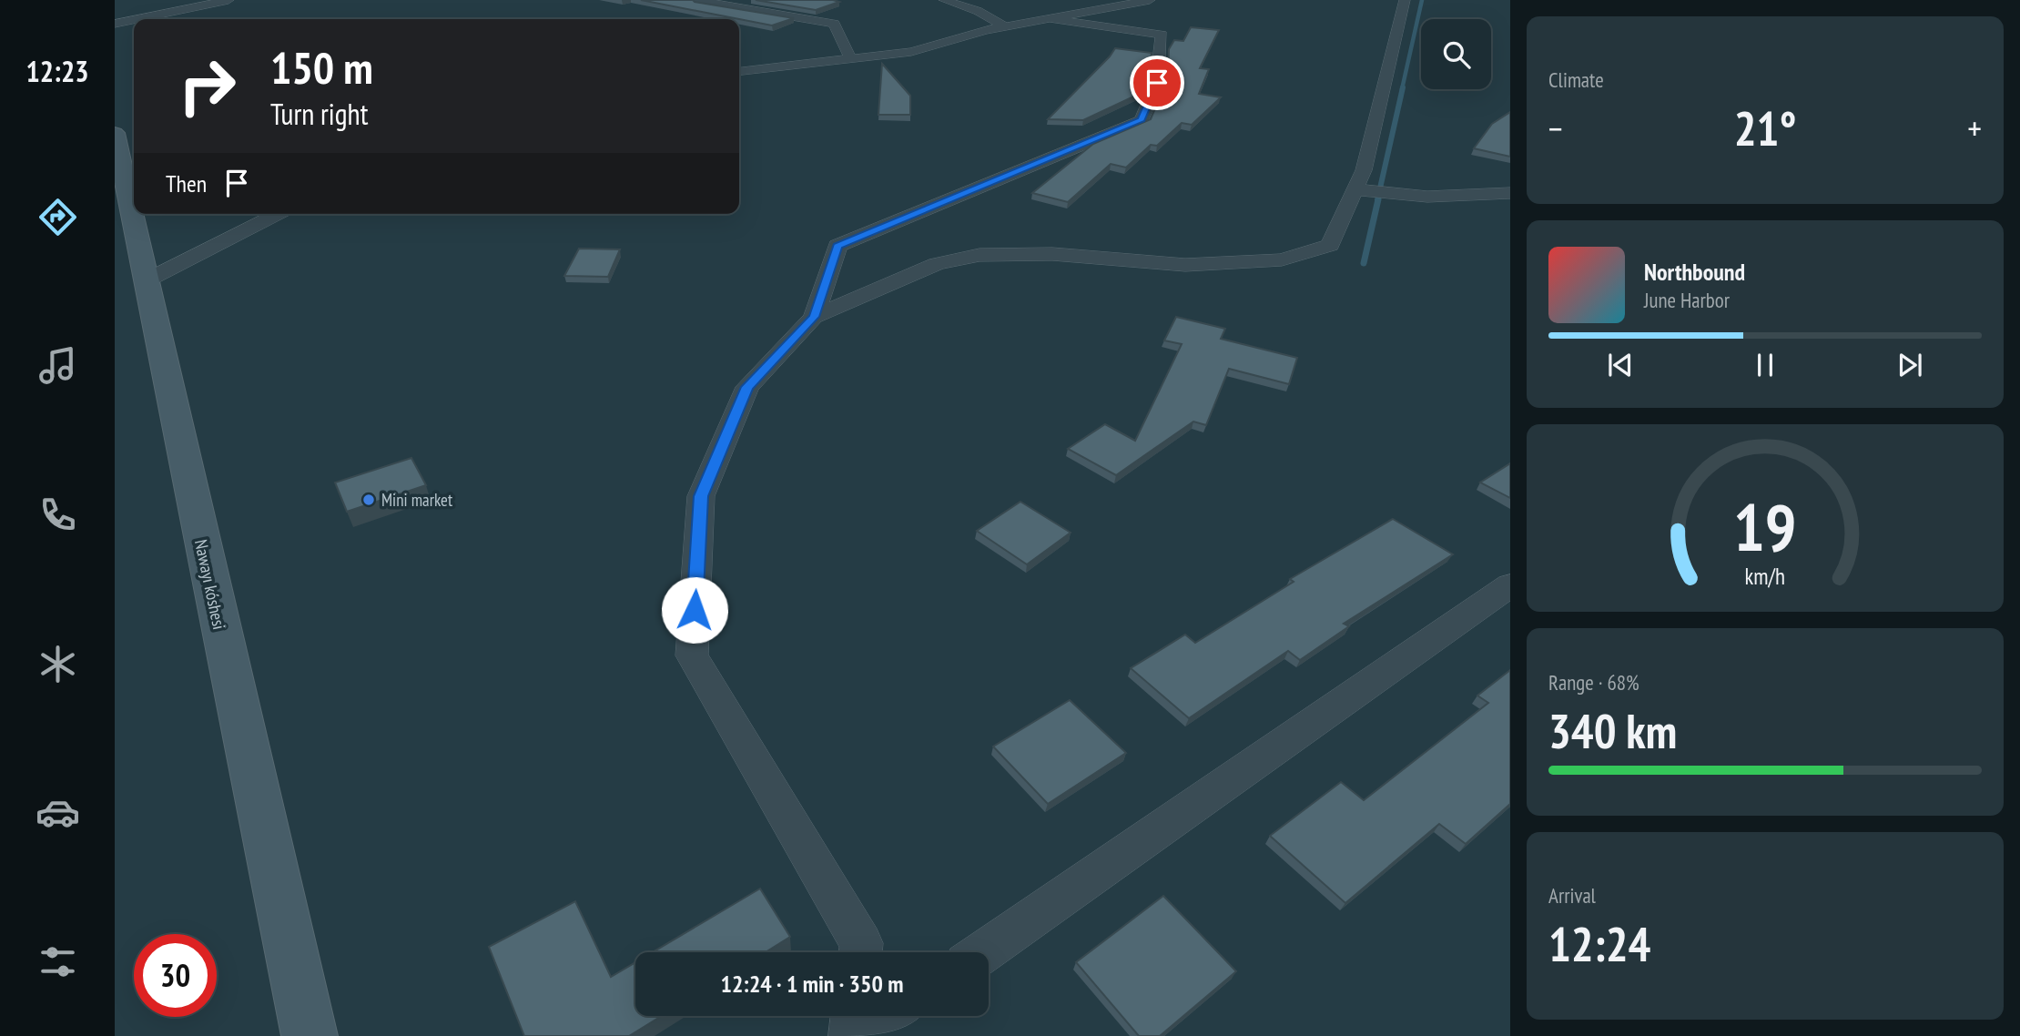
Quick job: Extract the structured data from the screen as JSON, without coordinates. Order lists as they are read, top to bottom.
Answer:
{
  "streets": {
    "main road": ["Nawayı kóshesi"]
  },
  "places": ["Mini market"],
  "page": {
    "tabs": "12:23",
    "tile": [
      "Climate",
      ["Range · 68%", "340 km"],
      ["Arrival", "12:24"]
    ],
    "turn": ["150 m", "Turn right"],
    "heat": ["−", "21°", "+"],
    "then": "Then",
    "song": ["Northbound", "June Harbor"],
    "limit": "30",
    "trip": "12:24 · 1 min · 350 m",
    "gauge": ["19", "km/h"]
  }
}
